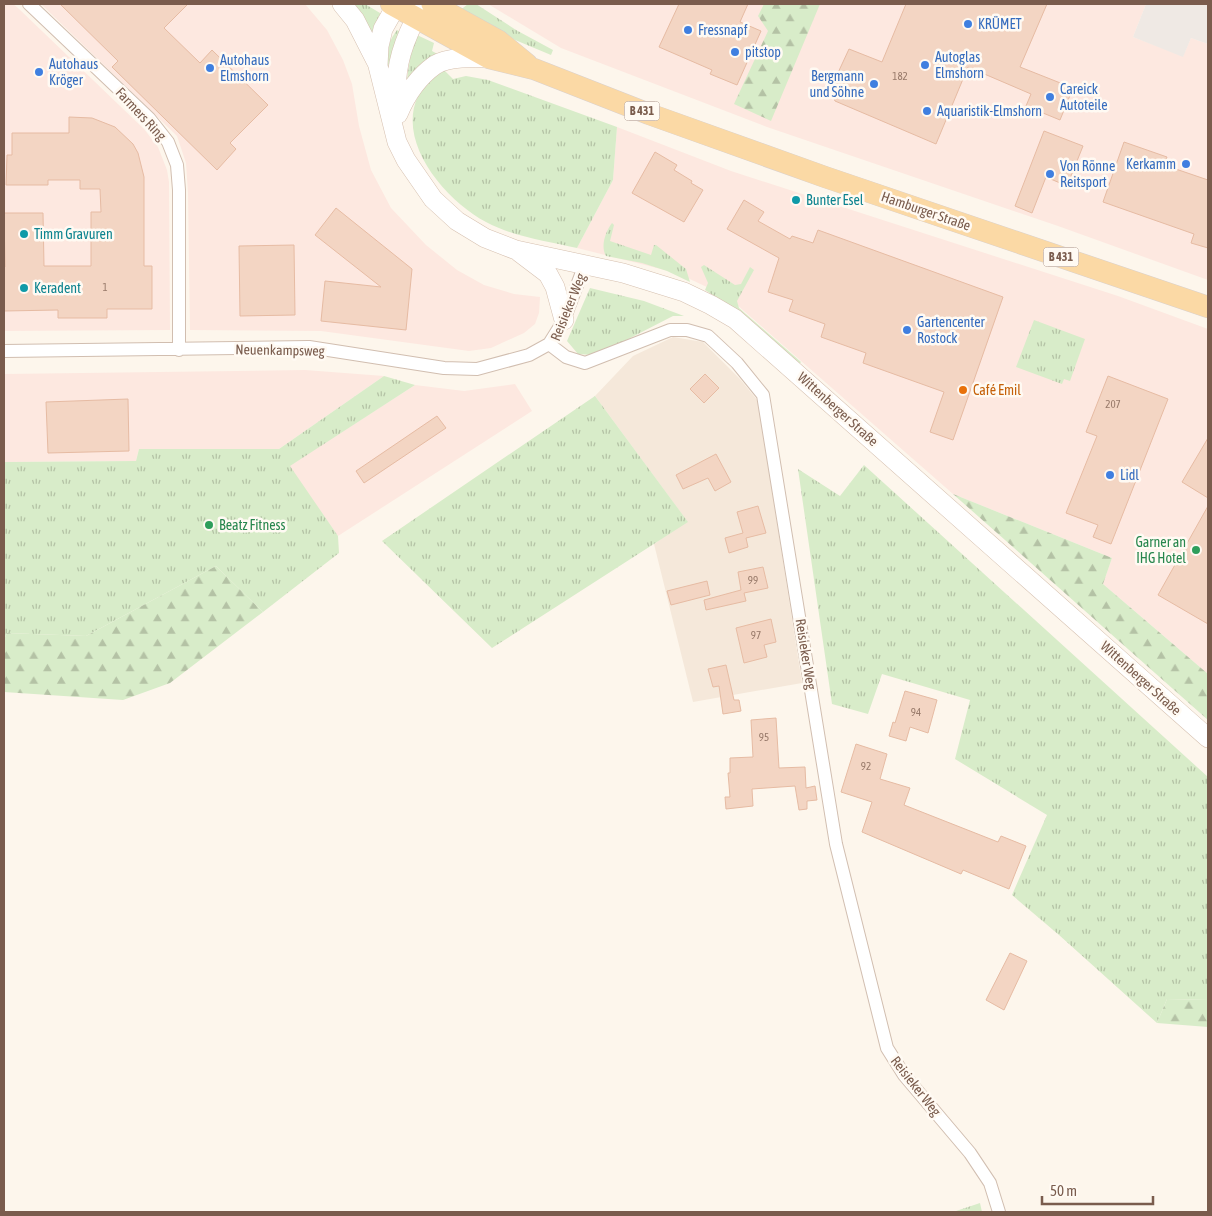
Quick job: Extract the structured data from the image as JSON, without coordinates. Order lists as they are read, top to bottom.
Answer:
{
  "streets": {
    "main road": ["B 431", "Hamburger Straße", "Wittenberger Straße"],
    "street": ["Farmers Ring", "Reisieker Weg", "Neuenkampsweg"]
  },
  "crossings": [
    ["Farmers Ring", "Neuenkampsweg"],
    ["Hamburger Straße", "Wittenberger Straße"],
    ["Reisieker Weg", "Neuenkampsweg"],
    ["Reisieker Weg", "Wittenberger Straße"]
  ],
  "places": [
    "KRÜMET",
    "Fressnapf",
    "pitstop",
    "Autoglas Elmshorn",
    "Autohaus Elmshorn",
    "Autohaus Kröger",
    "Bergmann und Söhne",
    "Careick Autoteile",
    "Aquaristik-Elmshorn",
    "Kerkamm",
    "Von Rönne Reitsport",
    "Bunter Esel",
    "Timm Gravuren",
    "Keradent",
    "Gartencenter Rostock",
    "Café Emil",
    "Lidl",
    "Beatz Fitness",
    "Garner an IHG Hotel"
  ],
  "house_numbers": [
    "182",
    "1",
    "207",
    "99",
    "97",
    "94",
    "95",
    "92"
  ],
  "scale_bar": "50 m"
}
